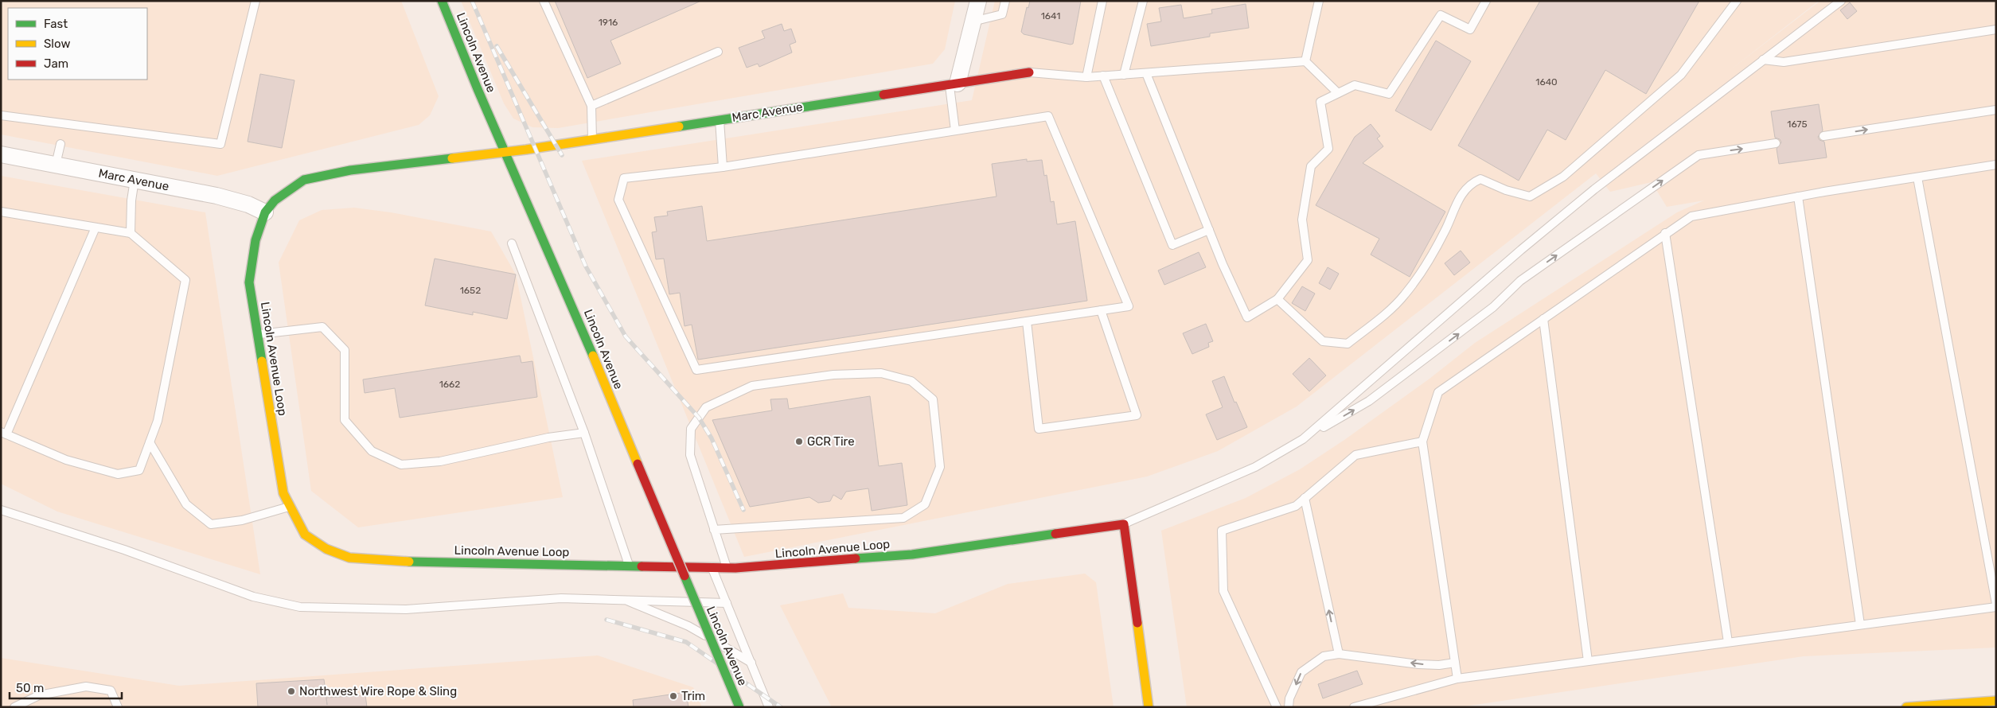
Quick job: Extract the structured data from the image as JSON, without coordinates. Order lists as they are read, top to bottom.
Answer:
{
  "streets": {
    "street": ["Lincoln Avenue", "Marc Avenue", "Lincoln Avenue Loop"]
  },
  "crossings": [
    ["Lincoln Avenue", "Marc Avenue"],
    ["Lincoln Avenue", "Lincoln Avenue Loop"],
    ["Marc Avenue", "Lincoln Avenue Loop"]
  ],
  "places": ["GCR Tire", "Northwest Wire Rope & Sling", "Trim"],
  "house_numbers": [
    "1641",
    "1916",
    "1640",
    "1675",
    "1652",
    "1662"
  ],
  "legend": ["Fast", "Slow", "Jam"],
  "scale_bar": "50 m"
}
